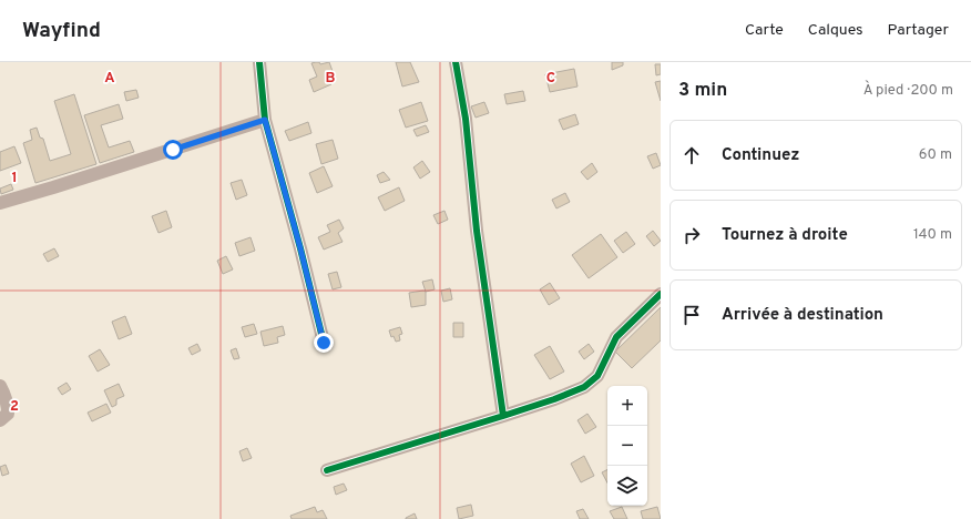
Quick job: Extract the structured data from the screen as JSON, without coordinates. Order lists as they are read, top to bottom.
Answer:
{
  "page": {
    "header": "Wayfind",
    "nav": ["Carte", "Calques", "Partager"],
    "heading": ["3 min", "À pied · 200 m"],
    "list": [
      ["Continuez", "60 m"],
      ["Tournez à droite", "140 m"],
      "Arrivée à destination"
    ],
    "map_buttons": ["+", "−"]
  },
  "grid": {
    "columns": ["A", "B", "C"],
    "rows": ["1", "2"]
  }
}
